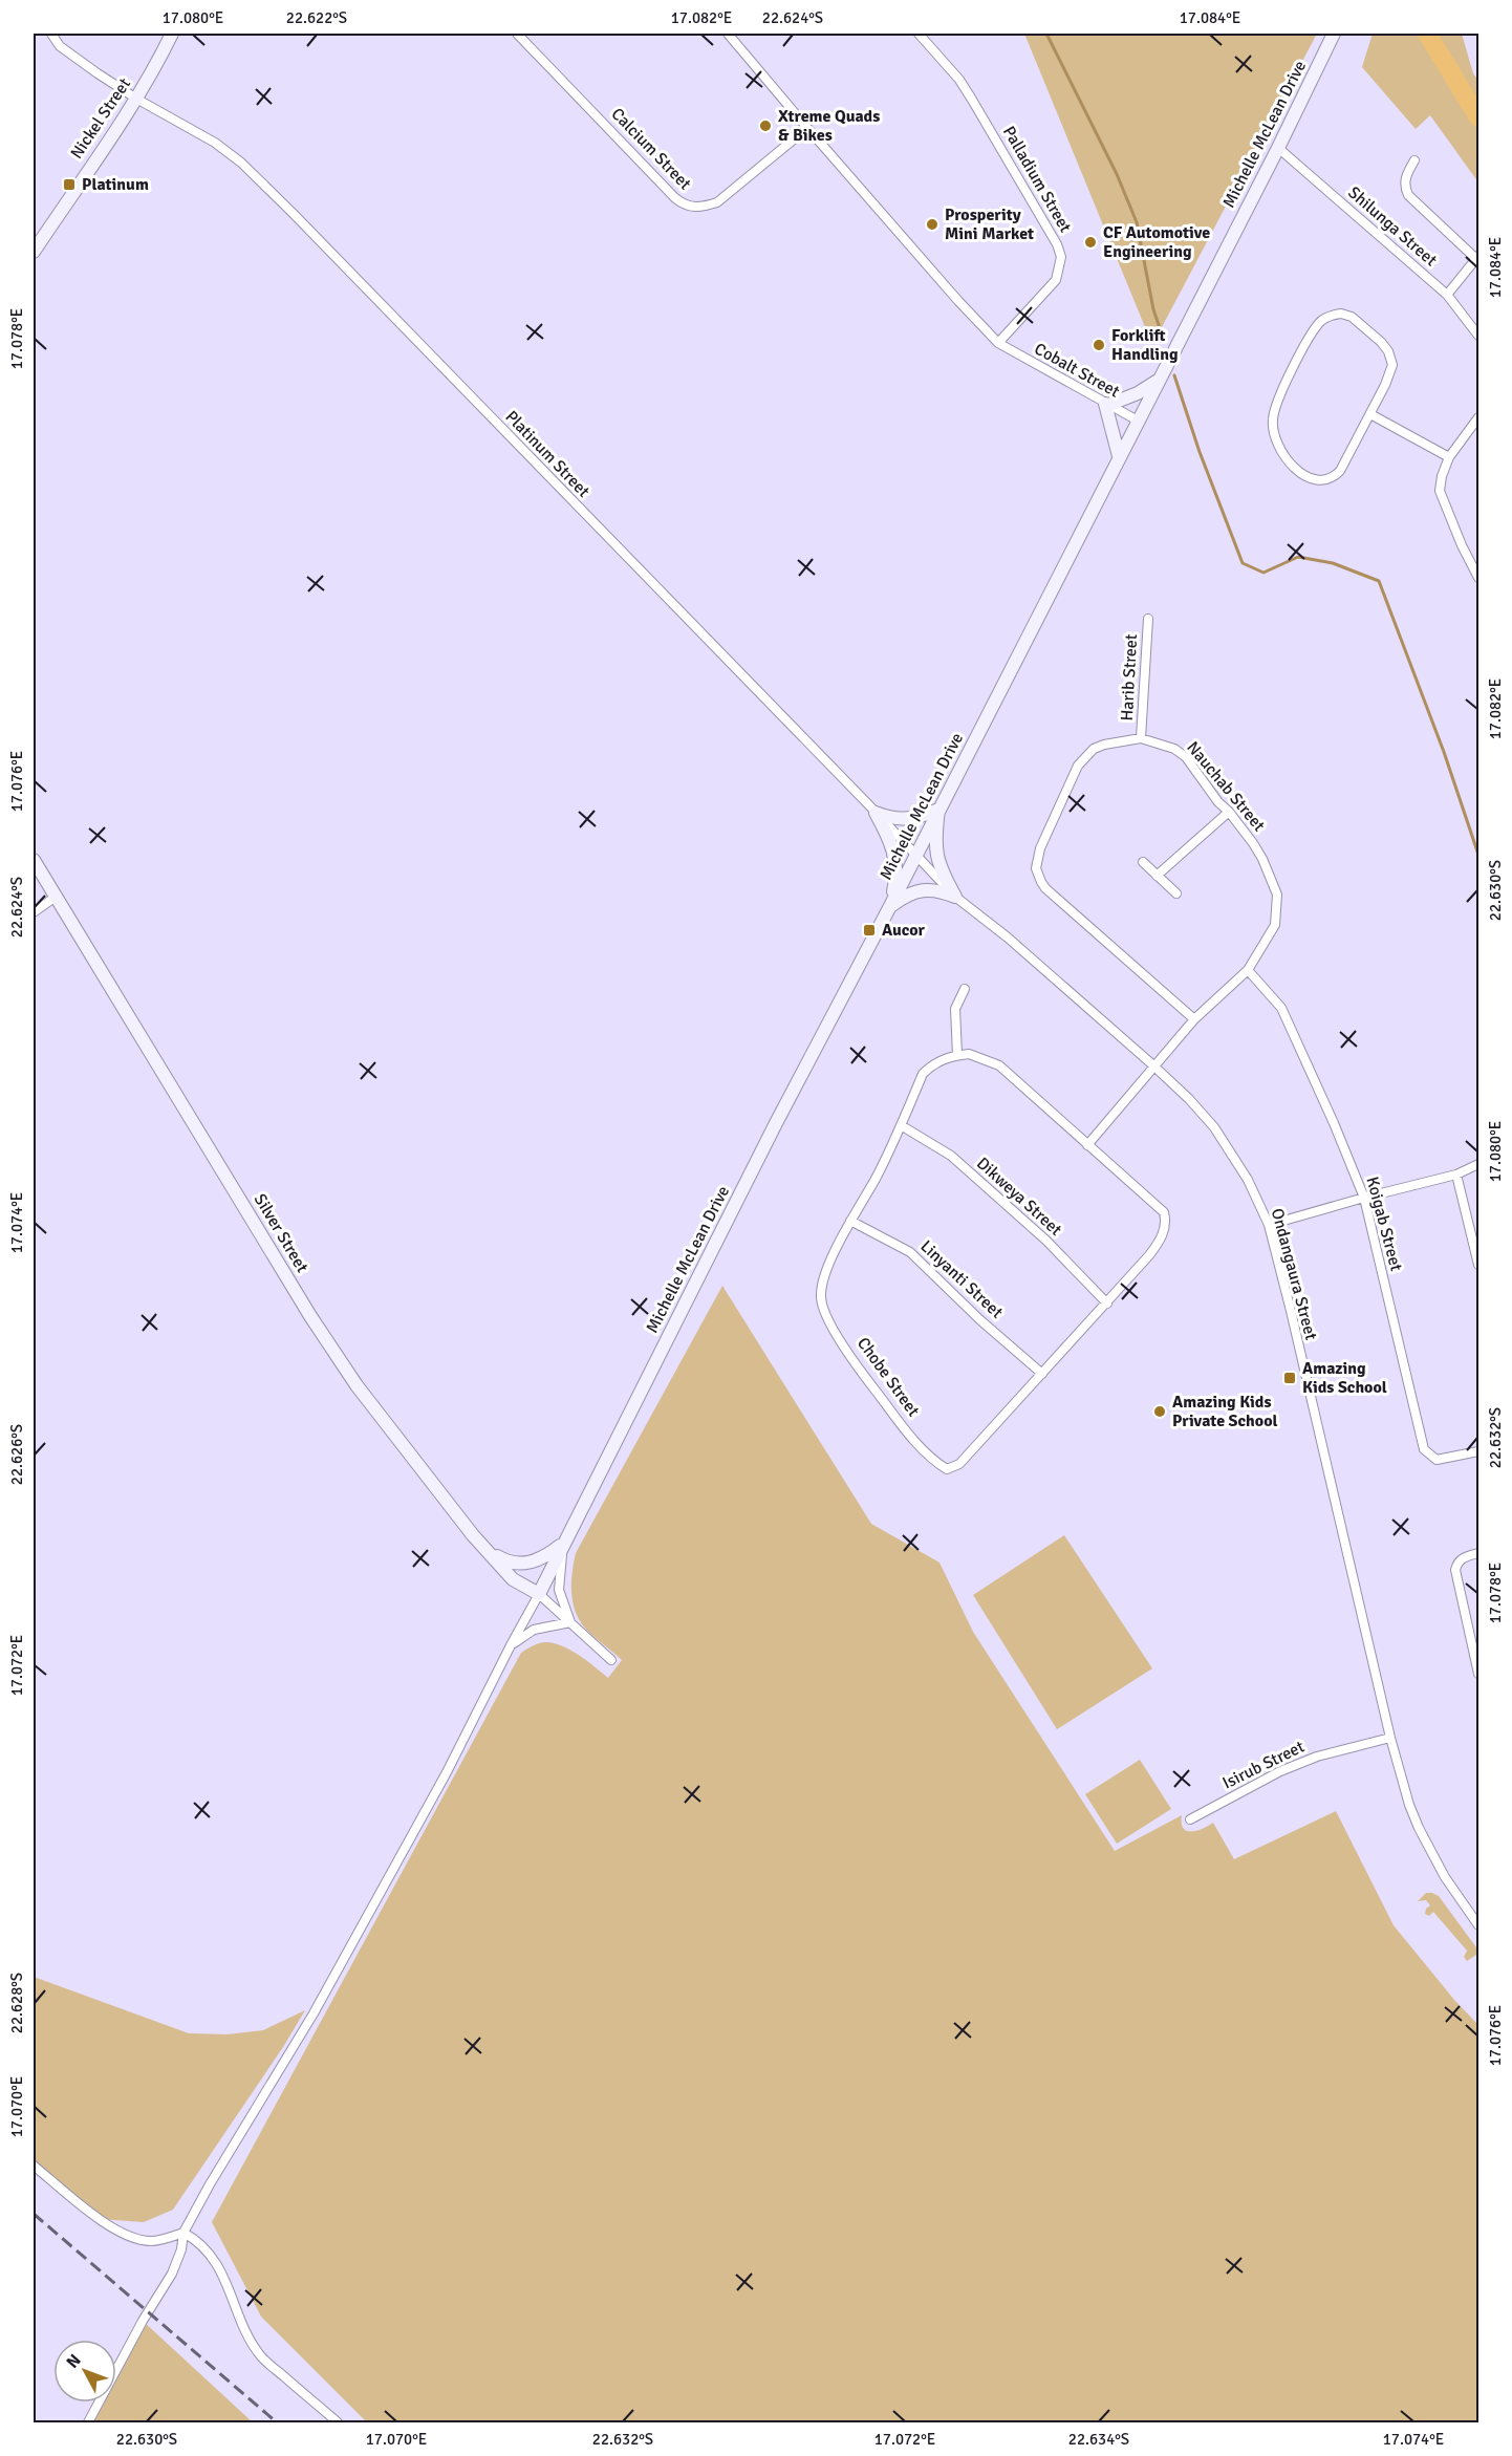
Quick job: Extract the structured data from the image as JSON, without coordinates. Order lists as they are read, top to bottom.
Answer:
{
  "streets": {
    "street": [
      "Nickel Street",
      "Michelle McLean Drive",
      "Calcium Street",
      "Palladium Street",
      "Shilunga Street",
      "Cobalt Street",
      "Platinum Street",
      "Harib Street",
      "Nauchab Street",
      "Dikweya Street",
      "Koigab Street",
      "Silver Street",
      "Ondangaura Street",
      "Linyanti Street",
      "Chobe Street",
      "Isirub Street"
    ]
  },
  "crossings": [
    ["Nickel Street", "Platinum Street"],
    ["Michelle McLean Drive", "Shilunga Street"],
    ["Michelle McLean Drive", "Cobalt Street"],
    ["Michelle McLean Drive", "Platinum Street"],
    ["Michelle McLean Drive", "Silver Street"],
    ["Michelle McLean Drive", "Ondangaura Street"],
    ["Calcium Street", "Cobalt Street"],
    ["Palladium Street", "Cobalt Street"],
    ["Platinum Street", "Ondangaura Street"],
    ["Harib Street", "Nauchab Street"],
    ["Nauchab Street", "Koigab Street"],
    ["Nauchab Street", "Ondangaura Street"],
    ["Dikweya Street", "Chobe Street"],
    ["Ondangaura Street", "Isirub Street"],
    ["Linyanti Street", "Chobe Street"]
  ],
  "places": {
    "other": [
      "Xtreme Quads & Bikes",
      "Prosperity Mini Market",
      "CF Automotive Engineering",
      "Forklift Handling",
      "Amazing Kids Private School"
    ],
    "transit": ["Platinum", "Aucor", "Amazing Kids School"]
  },
  "north": "top left",
  "coordinates": [
    "17.080°E",
    "22.622°S",
    "17.082°E",
    "22.624°S",
    "17.084°E",
    "17.078°E",
    "17.076°E",
    "22.630°S",
    "17.074°E",
    "22.632°S",
    "22.626°S",
    "17.072°E",
    "22.628°S",
    "17.070°E",
    "22.634°S"
  ]
}
